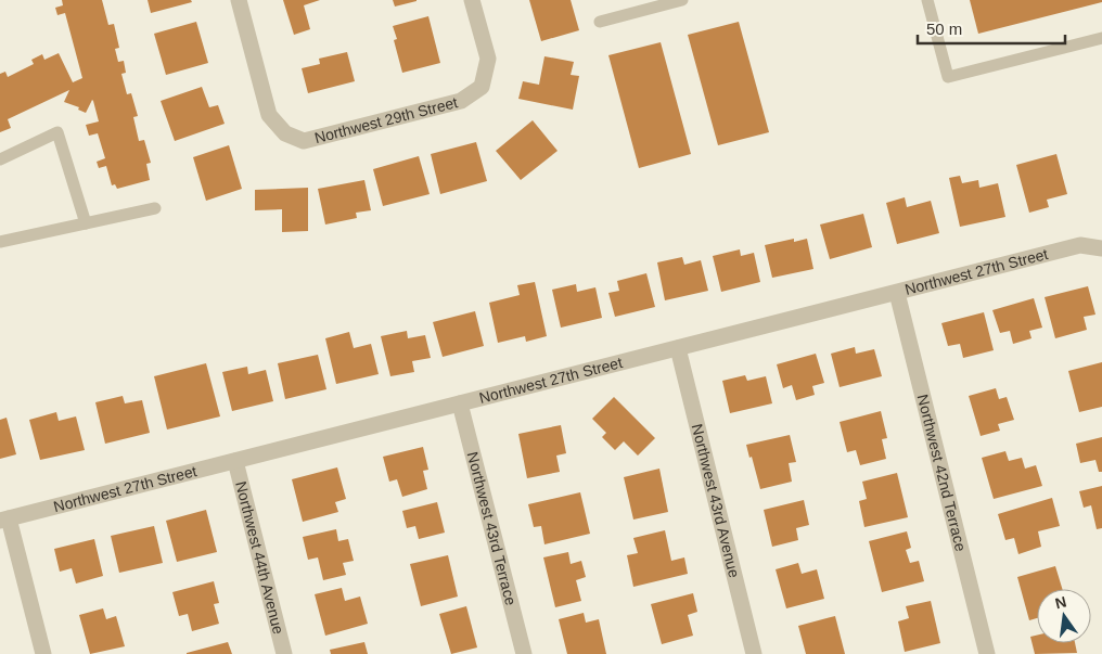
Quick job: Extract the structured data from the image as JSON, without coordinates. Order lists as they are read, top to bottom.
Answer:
{
  "streets": {
    "street": [
      "Northwest 29th Street",
      "Northwest 27th Street",
      "Northwest 42nd Terrace",
      "Northwest 43rd Avenue",
      "Northwest 43rd Terrace",
      "Northwest 44th Avenue"
    ]
  },
  "crossings": [
    ["Northwest 27th Street", "Northwest 42nd Terrace"],
    ["Northwest 27th Street", "Northwest 43rd Avenue"],
    ["Northwest 27th Street", "Northwest 43rd Terrace"],
    ["Northwest 27th Street", "Northwest 44th Avenue"]
  ],
  "scale_bar": "50 m",
  "north": "top"
}
